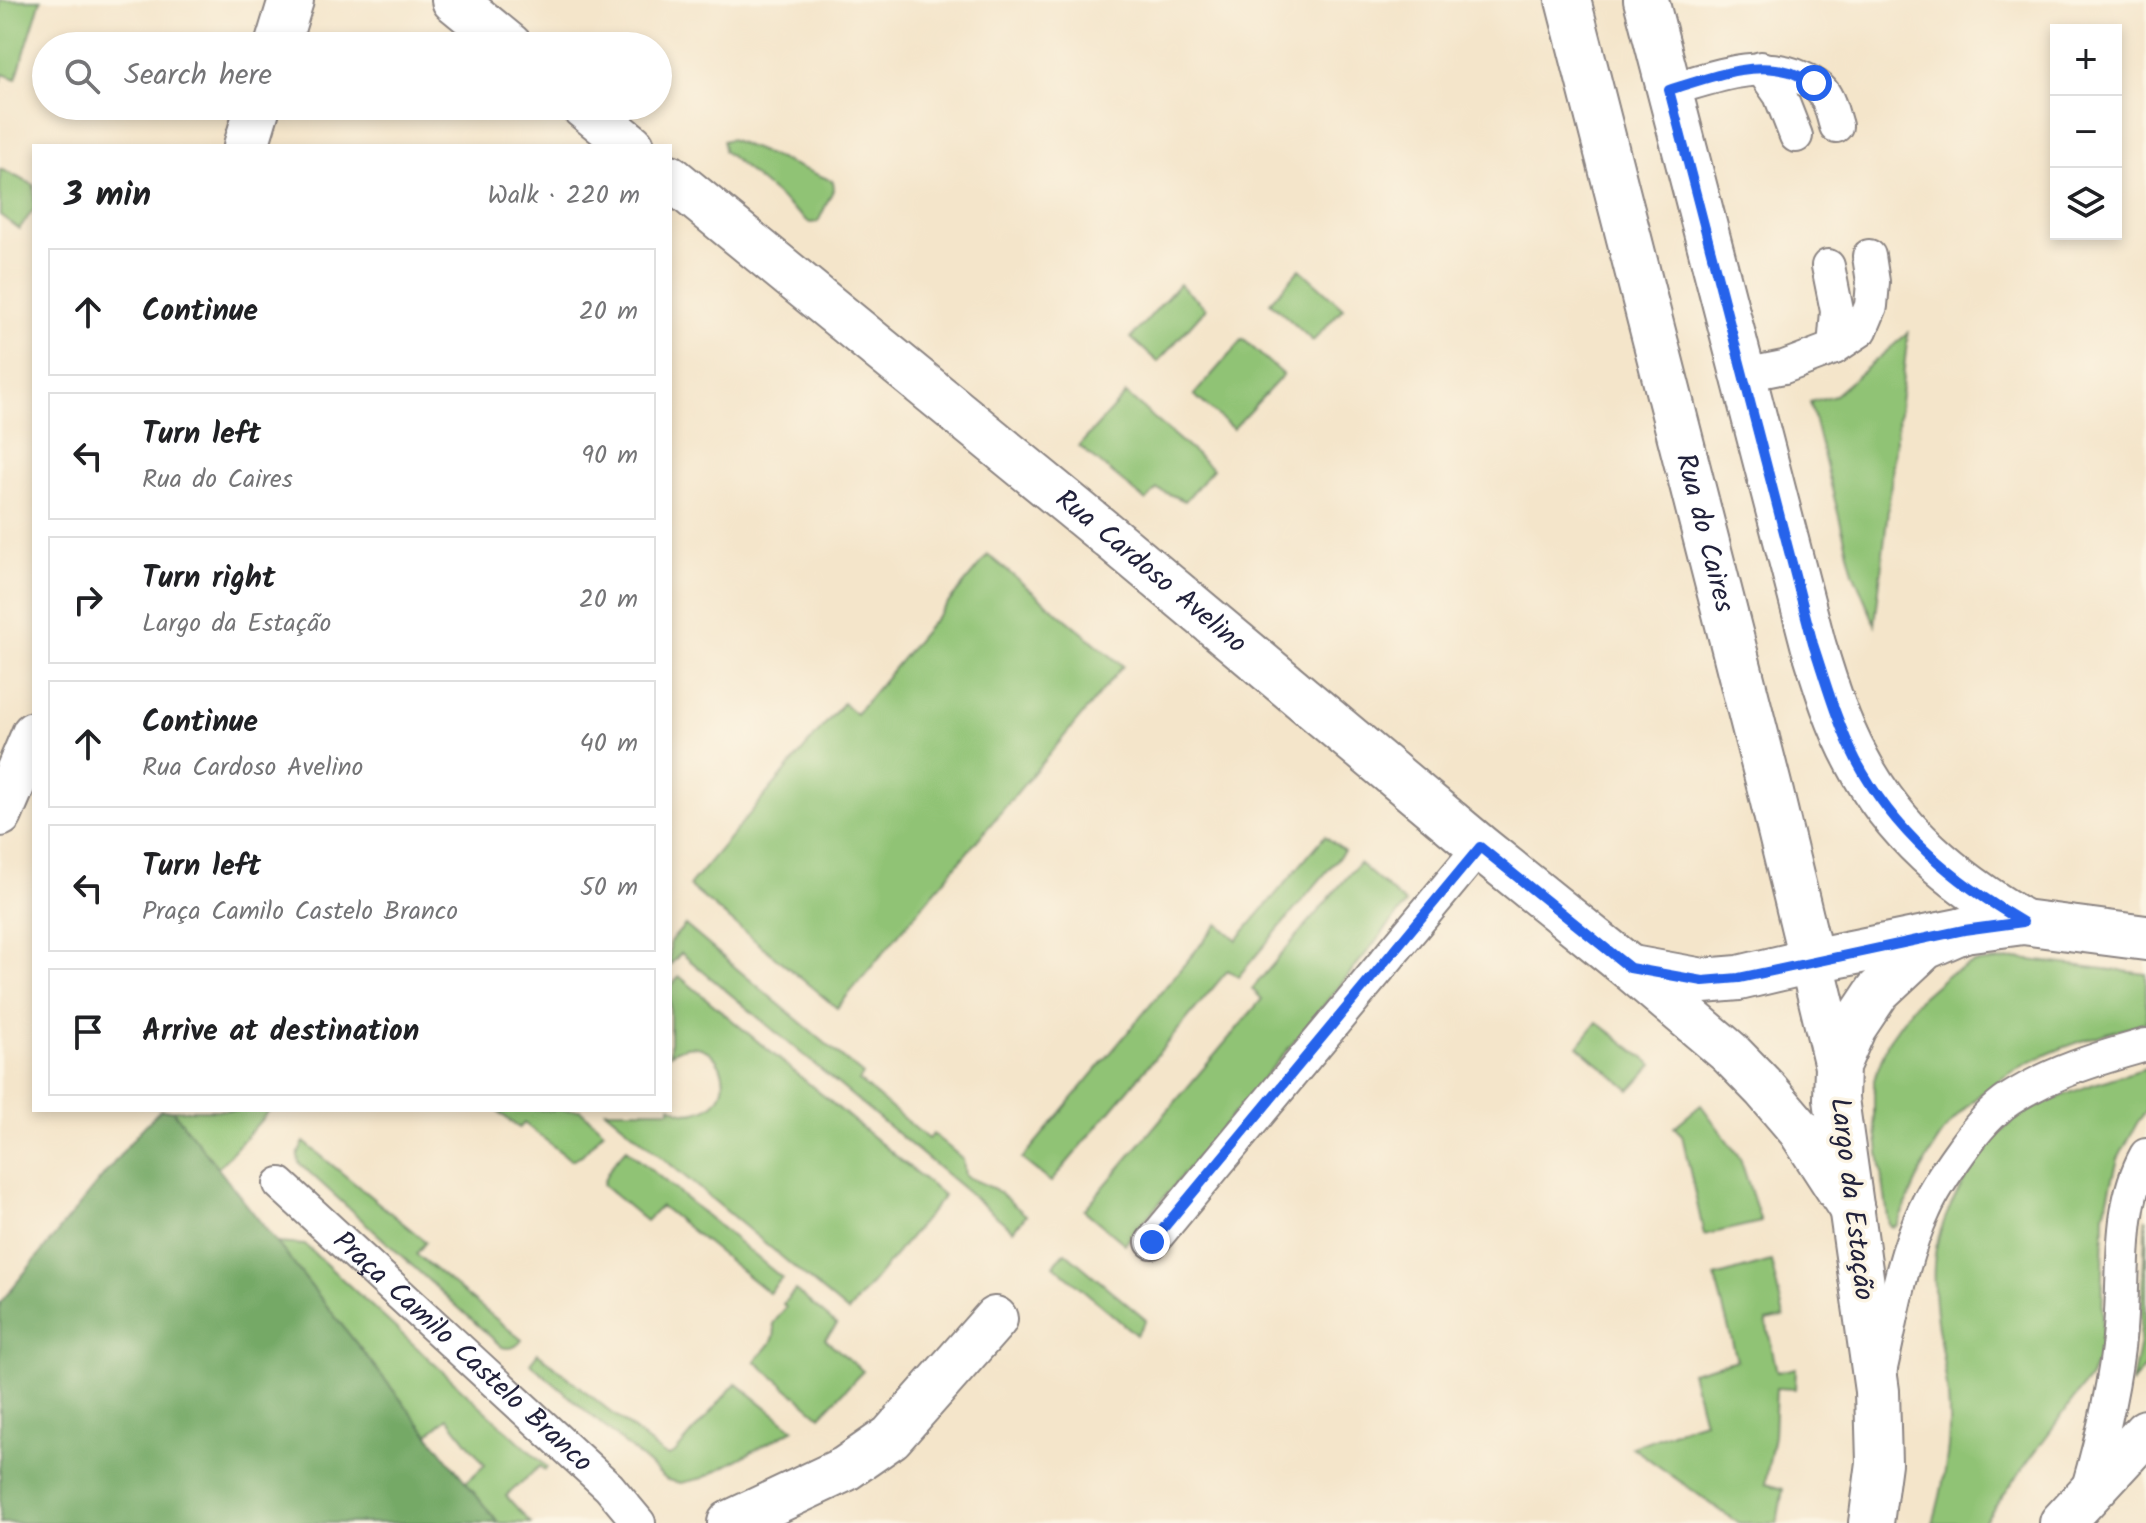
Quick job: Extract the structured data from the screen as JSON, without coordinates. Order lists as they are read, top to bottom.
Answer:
{
  "streets": {
    "main road": ["Rua do Caires", "Rua Cardoso Avelino", "Largo da Estação"],
    "lane": ["Praça Camilo Castelo Branco"]
  },
  "crossings": [
    ["Rua do Caires", "Rua Cardoso Avelino"],
    ["Rua do Caires", "Largo da Estação"],
    ["Rua Cardoso Avelino", "Largo da Estação"]
  ],
  "page": {
    "map_buttons": ["+", "−"],
    "search": "Search here",
    "heading": ["3 min", "Walk · 220 m"],
    "list": [
      ["Continue", "20 m"],
      ["Turn left", "Rua do Caires", "90 m"],
      ["Turn right", "Largo da Estação", "20 m"],
      ["Continue", "Rua Cardoso Avelino", "40 m"],
      ["Turn left", "Praça Camilo Castelo Branco", "50 m"],
      "Arrive at destination"
    ]
  }
}
